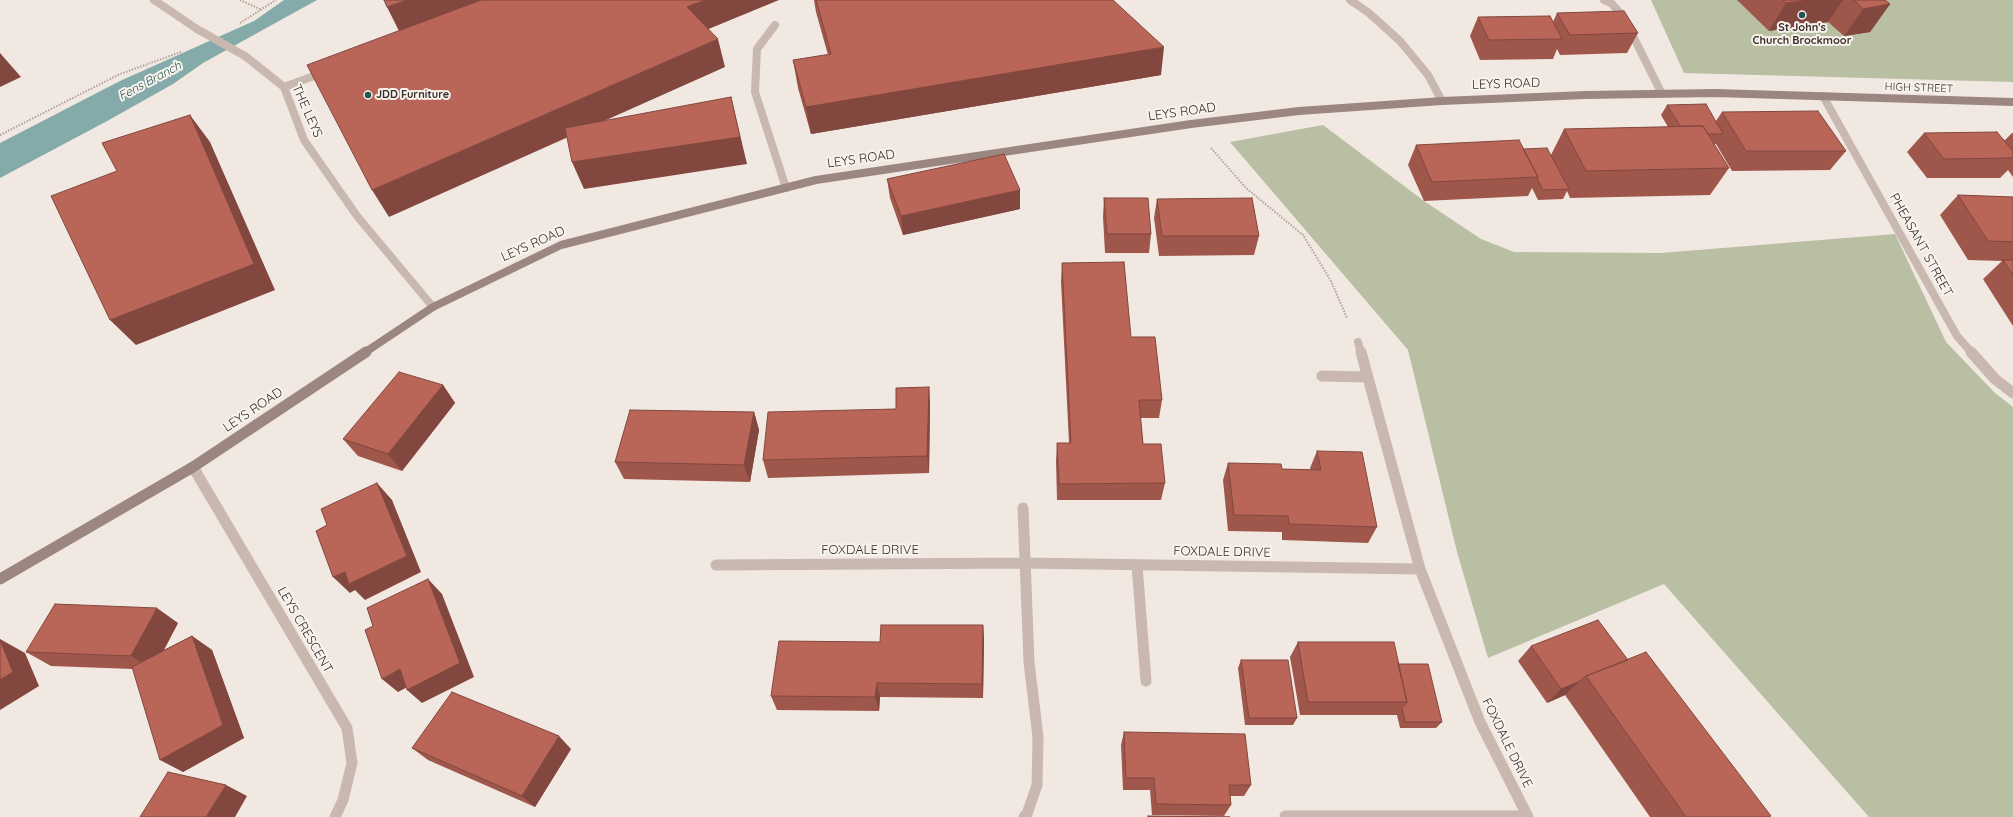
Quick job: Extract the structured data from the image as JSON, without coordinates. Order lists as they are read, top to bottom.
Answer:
{
  "streets": {
    "main road": ["LEYS ROAD", "HIGH STREET"],
    "street": [
      "THE LEYS",
      "PHEASANT STREET",
      "FOXDALE DRIVE",
      "LEYS CRESCENT"
    ]
  },
  "crossings": [
    ["LEYS ROAD", "HIGH STREET"],
    ["LEYS ROAD", "THE LEYS"],
    ["LEYS ROAD", "PHEASANT STREET"],
    ["LEYS ROAD", "LEYS CRESCENT"],
    ["HIGH STREET", "PHEASANT STREET"]
  ],
  "water": ["Fens Branch"],
  "places": ["St John's Church Brockmoor", "JDD Furniture"]
}
